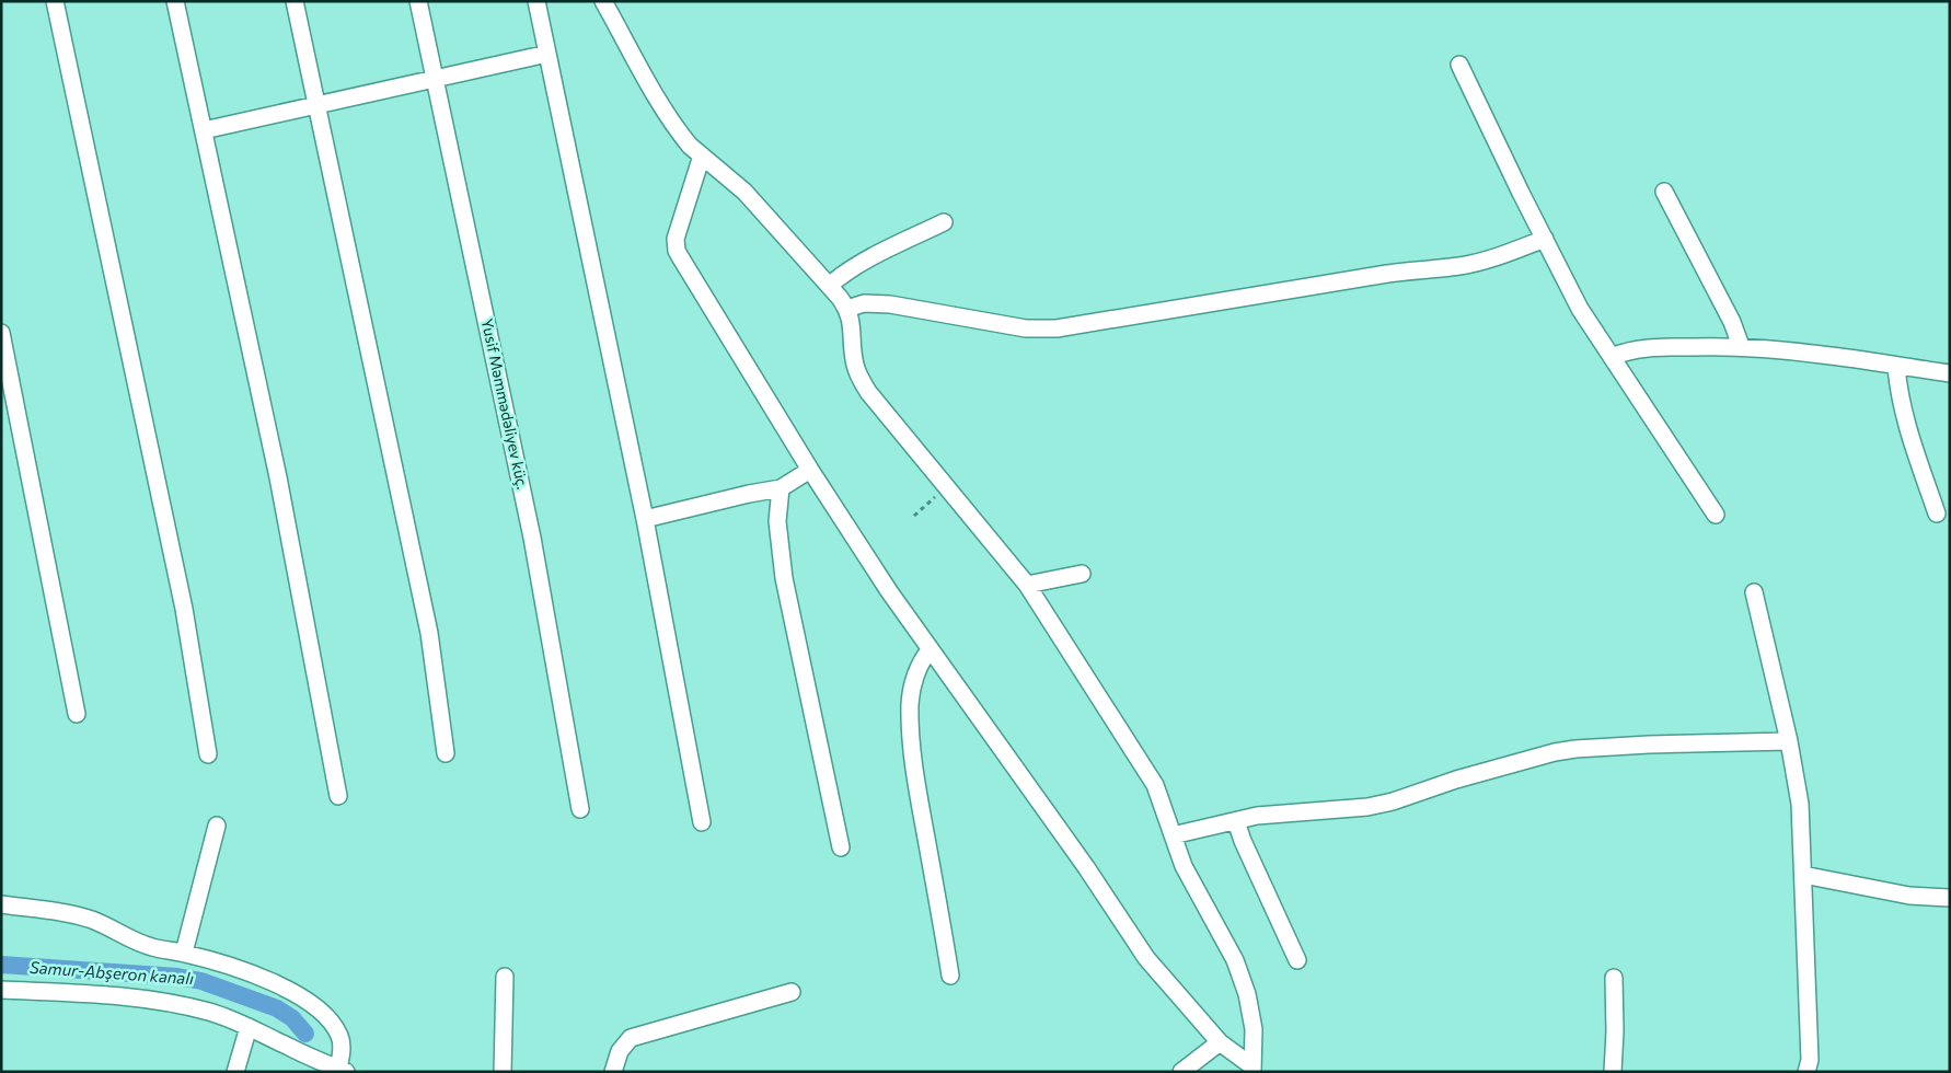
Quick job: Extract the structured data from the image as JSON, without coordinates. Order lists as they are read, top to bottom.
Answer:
{
  "streets": {
    "street": ["Yusif Məmmədəliyev küç."]
  },
  "water": ["Samur-Abşeron kanalı"]
}
